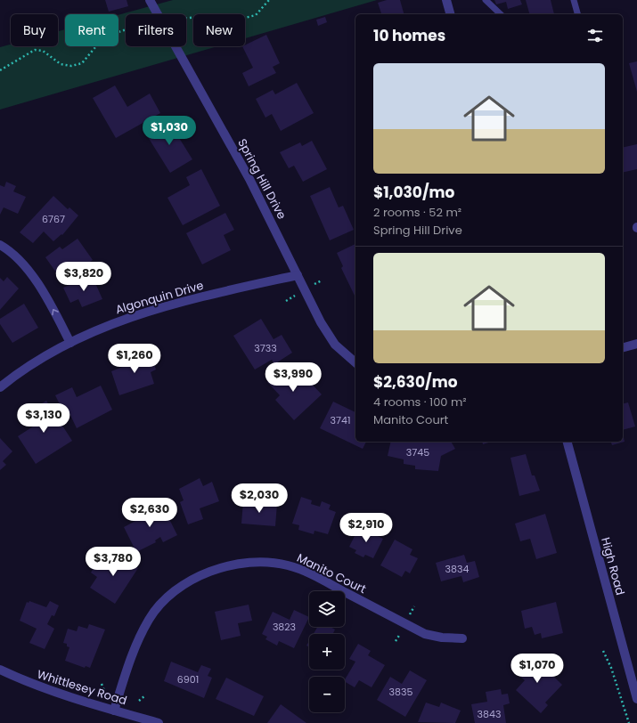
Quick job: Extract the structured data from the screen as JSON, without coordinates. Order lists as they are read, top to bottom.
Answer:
{
  "streets": {
    "street": [
      "Spring Hill Drive",
      "Algonquin Drive",
      "High Road",
      "Manito Court",
      "Whittlesey Road"
    ]
  },
  "crossings": [
    ["Spring Hill Drive", "Algonquin Drive"],
    ["Manito Court", "Whittlesey Road"]
  ],
  "house_numbers": [
    "6767",
    "3733",
    "3741",
    "3745",
    "3834",
    "3823",
    "6901",
    "3835",
    "3843"
  ],
  "page": {
    "chip": [
      "Buy",
      "Rent",
      "Filters",
      "New"
    ],
    "heading": "10 homes",
    "list": [
      {
        "name": "$1,030/mo",
        "note": "2 rooms · 52 m² · Spring Hill Drive"
      },
      {
        "name": "$2,630/mo",
        "note": "4 rooms · 100 m² · Manito Court"
      }
    ],
    "price": [
      "$1,030",
      "$3,820",
      "$1,260",
      "$3,990",
      "$3,130",
      "$2,030",
      "$2,630",
      "$2,910",
      "$3,780",
      "$1,070"
    ],
    "map_buttons": ["+", "−"]
  }
}
